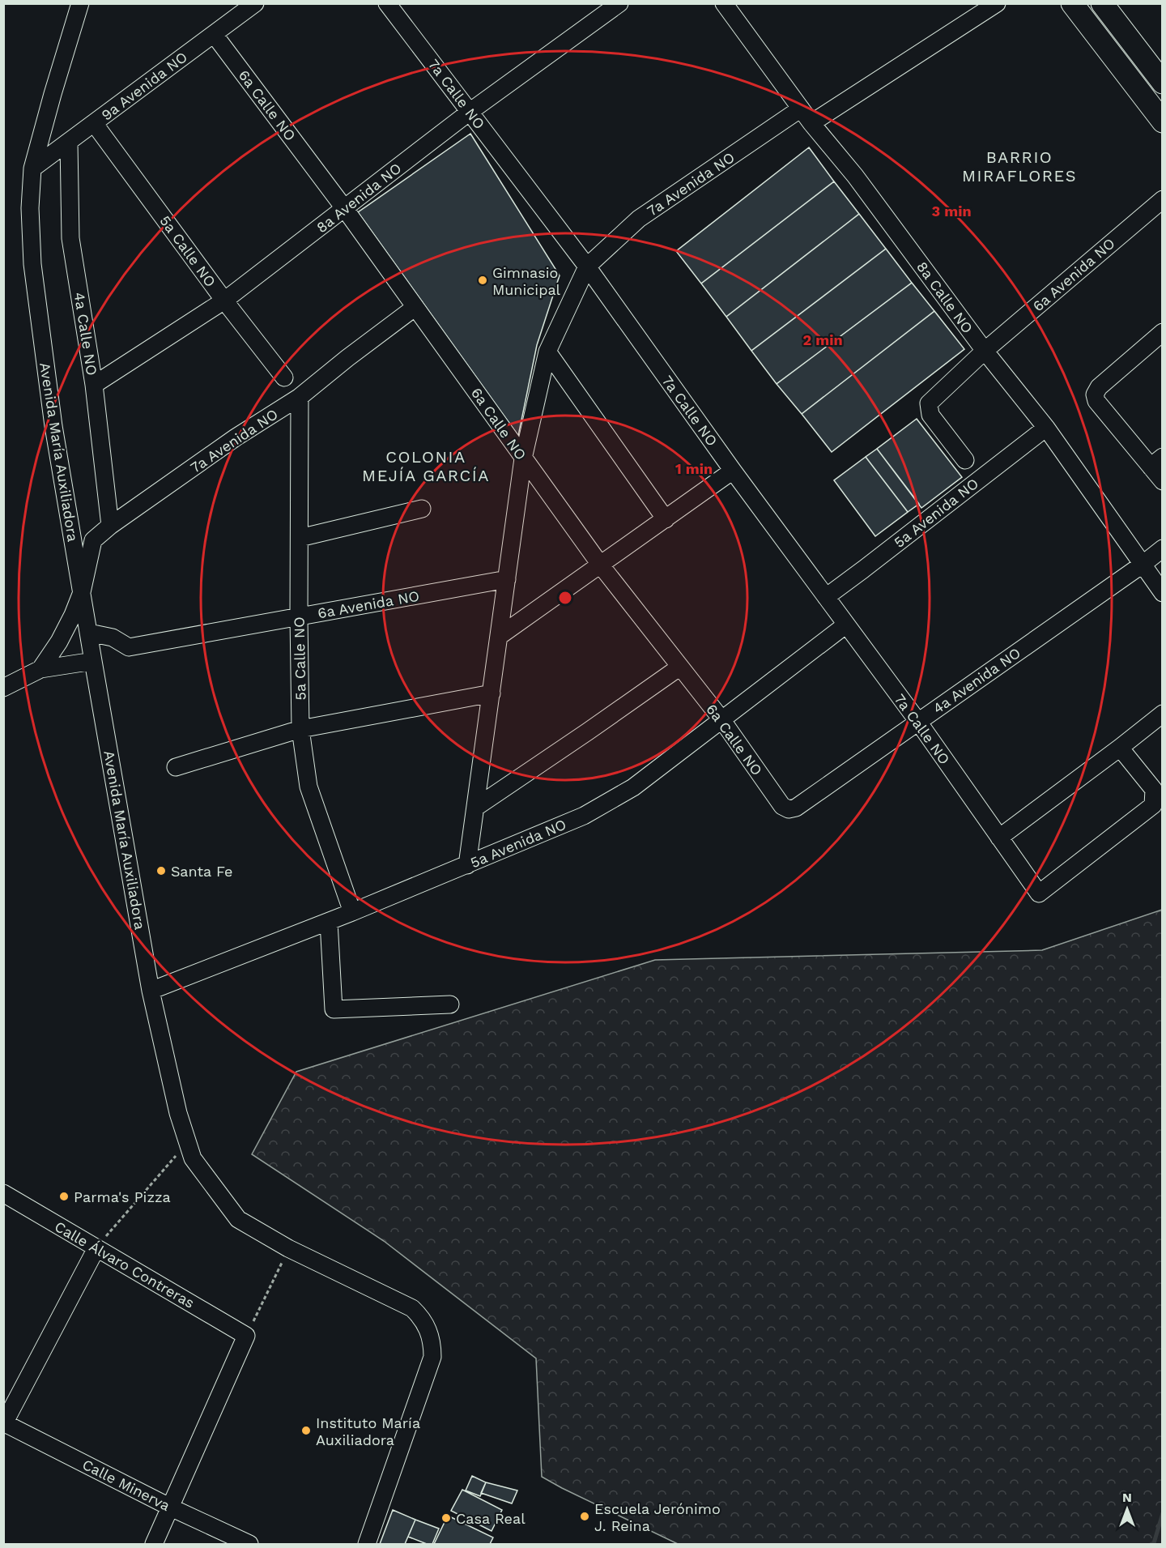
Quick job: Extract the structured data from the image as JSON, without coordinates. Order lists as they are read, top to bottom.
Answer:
{
  "streets": {
    "street": [
      "9a Avenida NO",
      "7a Calle NO",
      "6a Calle NO",
      "7a Avenida NO",
      "8a Avenida NO",
      "5a Calle NO",
      "6a Avenida NO",
      "8a Calle NO",
      "4a Calle NO",
      "Avenida María Auxiliadora",
      "5a Avenida NO",
      "4a Avenida NO",
      "Calle Álvaro Contreras",
      "Calle Minerva"
    ]
  },
  "crossings": [
    ["9a Avenida NO", "6a Calle NO"],
    ["9a Avenida NO", "5a Calle NO"],
    ["9a Avenida NO", "4a Calle NO"],
    ["9a Avenida NO", "Avenida María Auxiliadora"],
    ["7a Calle NO", "7a Avenida NO"],
    ["7a Calle NO", "8a Avenida NO"],
    ["7a Calle NO", "5a Avenida NO"],
    ["7a Calle NO", "4a Avenida NO"],
    ["6a Calle NO", "7a Avenida NO"],
    ["6a Calle NO", "8a Avenida NO"],
    ["6a Calle NO", "5a Avenida NO"],
    ["6a Calle NO", "4a Avenida NO"],
    ["7a Avenida NO", "5a Calle NO"],
    ["7a Avenida NO", "8a Calle NO"],
    ["7a Avenida NO", "4a Calle NO"],
    ["7a Avenida NO", "Avenida María Auxiliadora"],
    ["8a Avenida NO", "5a Calle NO"],
    ["8a Avenida NO", "4a Calle NO"],
    ["5a Calle NO", "6a Avenida NO"],
    ["5a Calle NO", "5a Avenida NO"],
    ["6a Avenida NO", "8a Calle NO"],
    ["6a Avenida NO", "Avenida María Auxiliadora"],
    ["8a Calle NO", "5a Avenida NO"],
    ["8a Calle NO", "4a Avenida NO"],
    ["Avenida María Auxiliadora", "5a Avenida NO"]
  ],
  "districts": ["BARRIO MIRAFLORES", "COLONIA MEJÍA GARCÍA"],
  "places": [
    "Gimnasio Municipal",
    "Santa Fe",
    "Parma's Pizza",
    "Instituto María Auxiliadora",
    "Escuela Jerónimo J. Reina",
    "Casa Real"
  ],
  "north": "top",
  "rings": ["3 min", "2 min", "1 min"]
}
